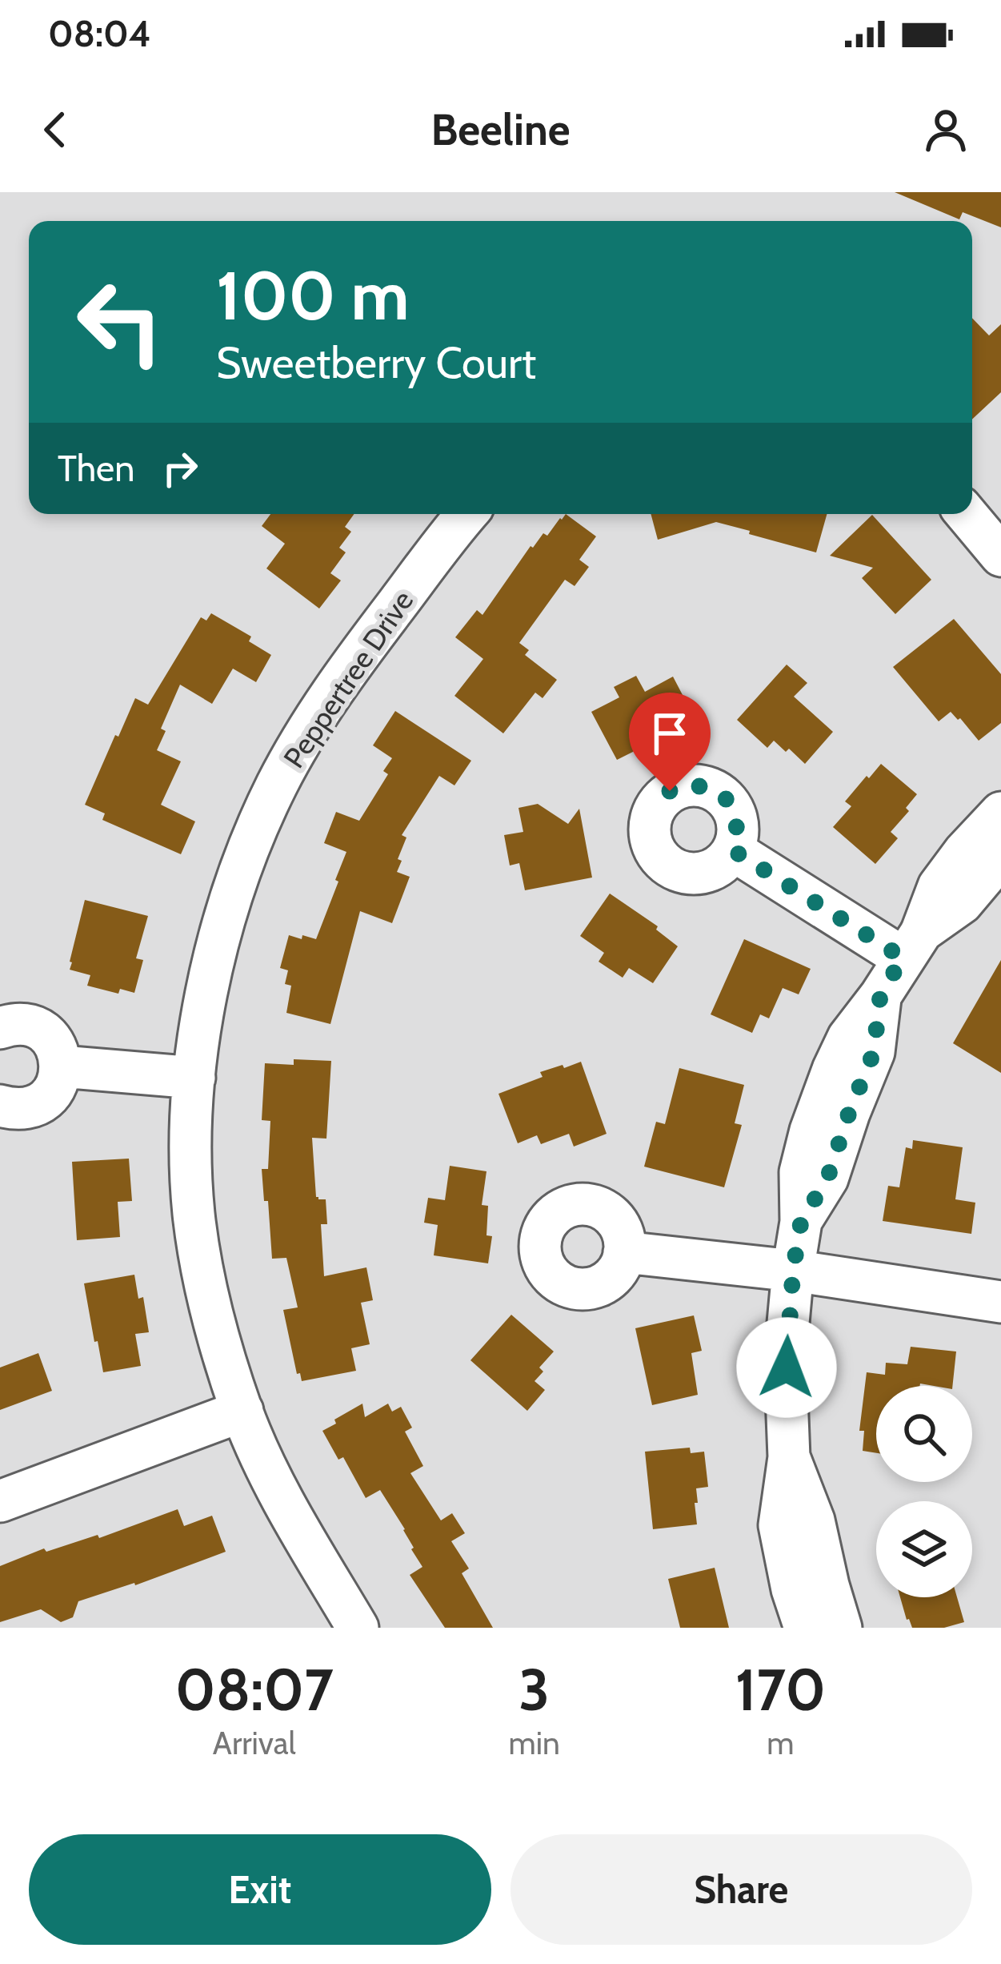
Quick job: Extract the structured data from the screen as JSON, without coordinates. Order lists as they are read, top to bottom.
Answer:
{
  "streets": {
    "street": ["Peppertree Drive"]
  },
  "page": {
    "status": "08:04",
    "header": "Beeline",
    "turn": ["100 m", "Sweetberry Court"],
    "then": "Then",
    "eta": [
      "08:07",
      "Arrival",
      "3",
      "min",
      "170",
      "m"
    ],
    "buttons": ["Exit", "Share"]
  }
}
